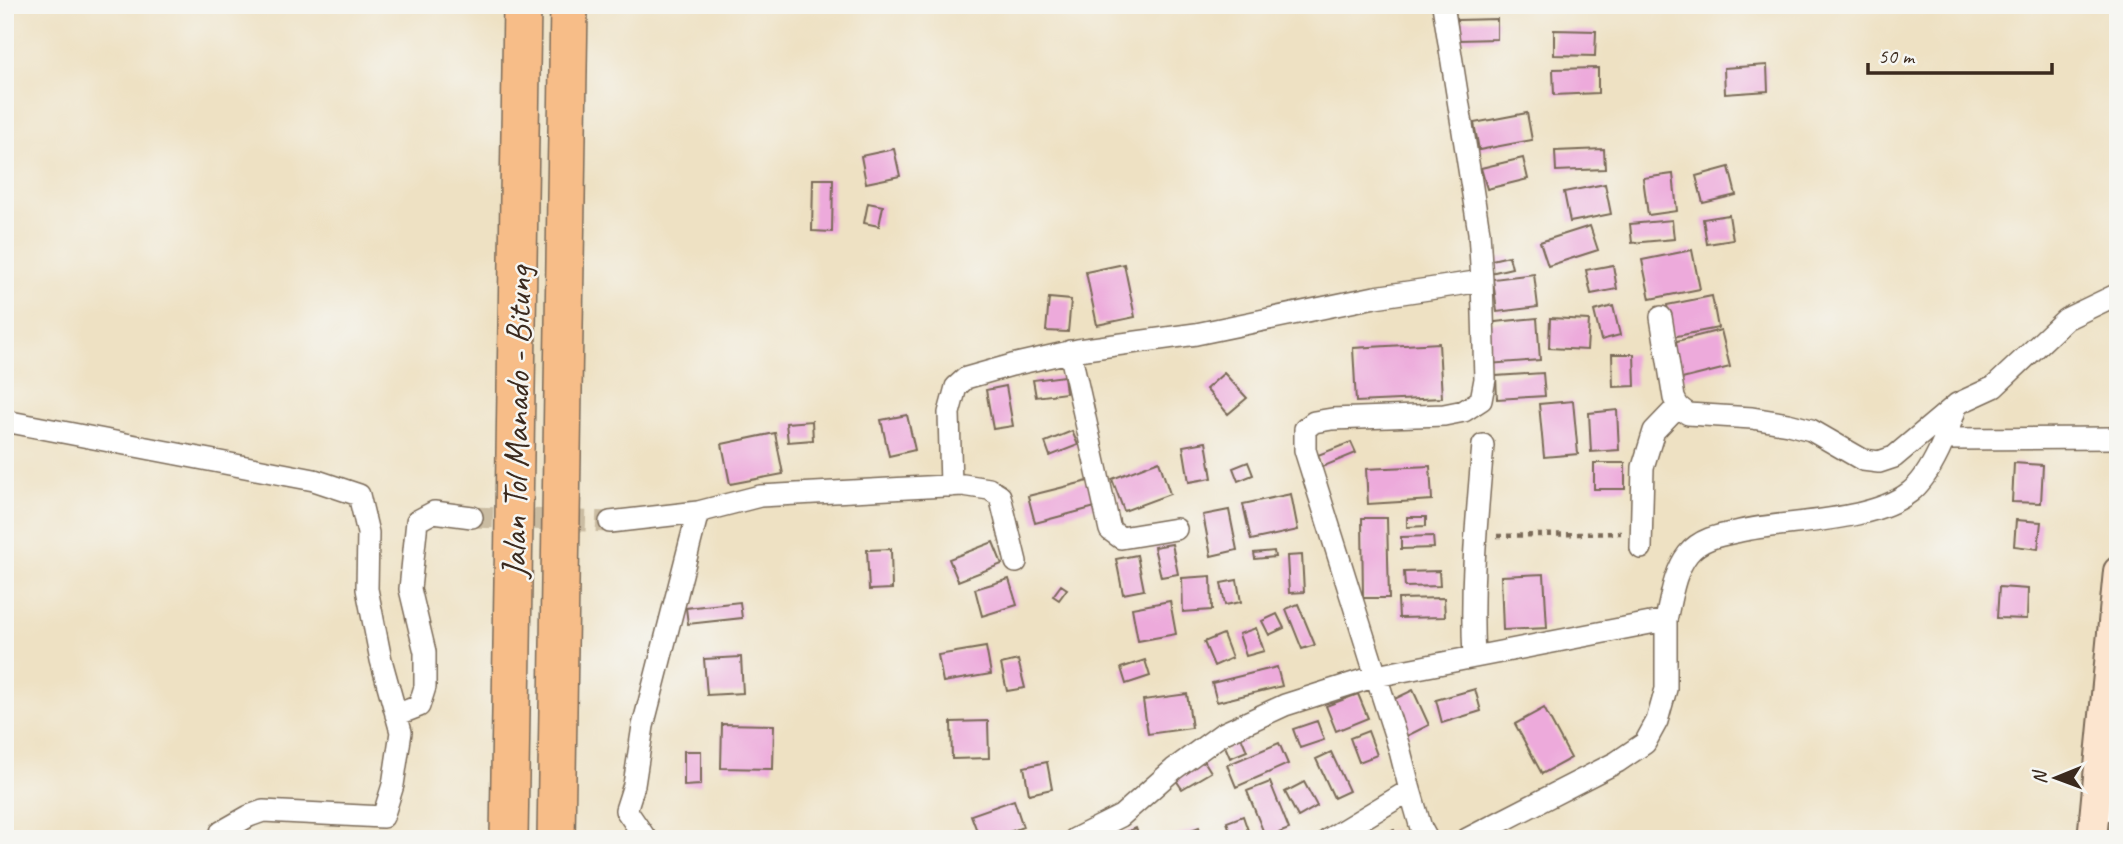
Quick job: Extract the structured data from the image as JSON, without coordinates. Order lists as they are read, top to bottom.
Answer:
{
  "streets": {
    "highway": ["Jalan Tol Manado - Bitung"]
  },
  "scale_bar": "50 m",
  "north": "left"
}
